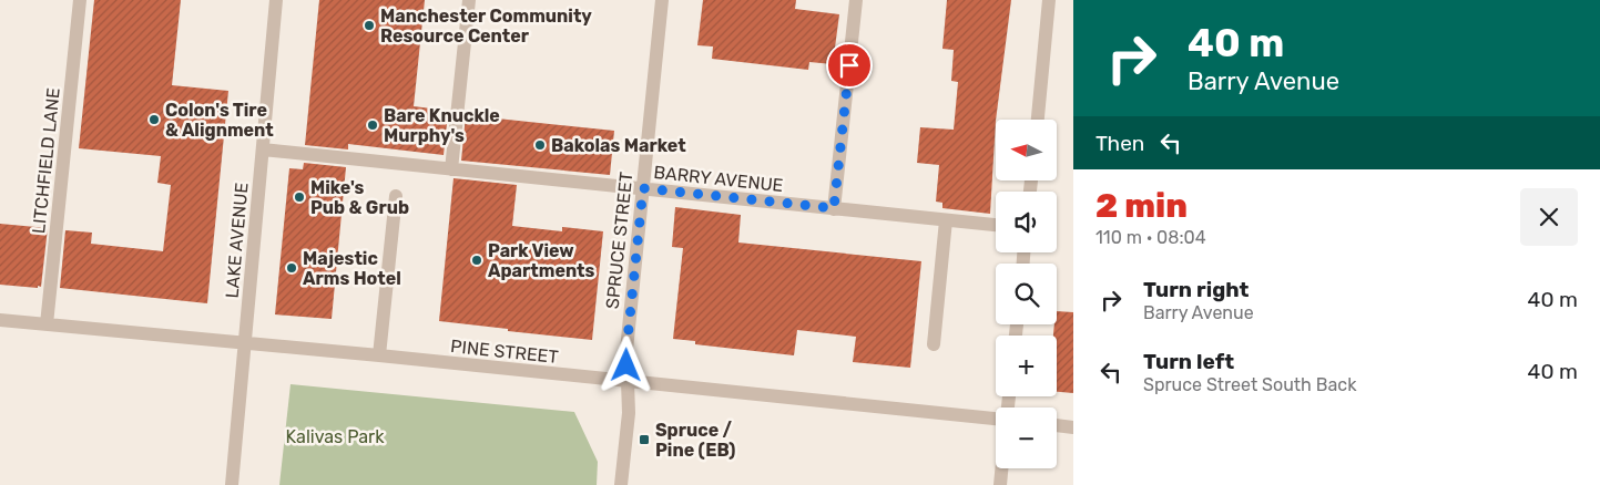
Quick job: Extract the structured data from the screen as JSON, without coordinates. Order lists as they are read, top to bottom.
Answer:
{
  "streets": {
    "street": [
      "LITCHFIELD LANE",
      "BARRY AVENUE",
      "LAKE AVENUE",
      "SPRUCE STREET",
      "PINE STREET"
    ]
  },
  "crossings": [
    ["LITCHFIELD LANE", "PINE STREET"],
    ["BARRY AVENUE", "LAKE AVENUE"],
    ["BARRY AVENUE", "SPRUCE STREET"],
    ["LAKE AVENUE", "PINE STREET"],
    ["SPRUCE STREET", "PINE STREET"]
  ],
  "parks": ["Kalivas Park"],
  "places": {
    "other": [
      "Manchester Community Resource Center",
      "Colon's Tire & Alignment",
      "Bare Knuckle Murphy's",
      "Bakolas Market",
      "Mike's Pub & Grub",
      "Park View Apartments",
      "Majestic Arms Hotel"
    ],
    "transit": ["Spruce / Pine (EB)"]
  },
  "north": "left",
  "page": {
    "turn": ["40 m", "Barry Avenue"],
    "then": "Then",
    "map_buttons": ["+", "−"],
    "heading": ["2 min", "110 m · 08:04"],
    "list": [
      {
        "name": "Turn right",
        "note": "Barry Avenue",
        "value": "40 m"
      },
      {
        "name": "Turn left",
        "note": "Spruce Street South Back",
        "value": "40 m"
      }
    ]
  }
}
